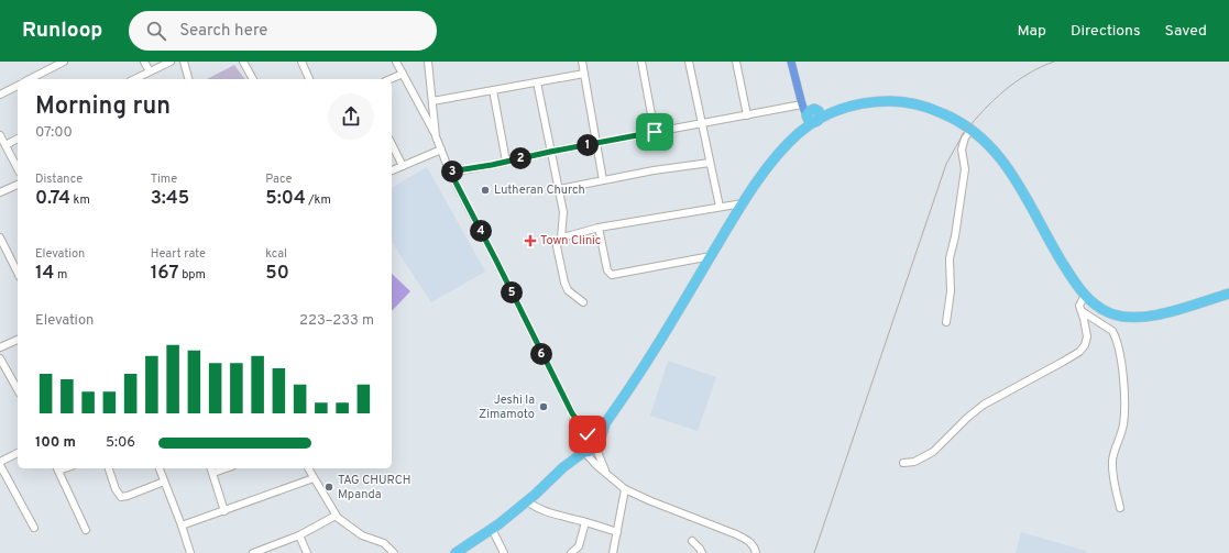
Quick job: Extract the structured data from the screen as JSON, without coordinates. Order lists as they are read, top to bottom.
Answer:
{
  "places": {
    "other": ["Lutheran Church", "Jeshi la Zimamoto", "TAG CHURCH Mpanda"],
    "health": ["Town Clinic"]
  },
  "page": {
    "header": "Runloop",
    "search": "Search here",
    "nav": ["Map", "Directions", "Saved"],
    "heading": ["Morning run", "07:00"],
    "pins": [
      "1",
      "2",
      "3",
      "4",
      "5",
      "6"
    ],
    "stats": [
      ["Distance", "0.74 km"],
      ["Time", "3:45"],
      ["Pace", "5:04 /km"],
      ["Elevation", "14 m"],
      ["Heart rate", "167 bpm"],
      ["kcal", "50"]
    ],
    "chart": ["Elevation", "223–233 m"],
    "list": [
      {
        "name": "100 m",
        "note": "5:06"
      }
    ]
  }
}
